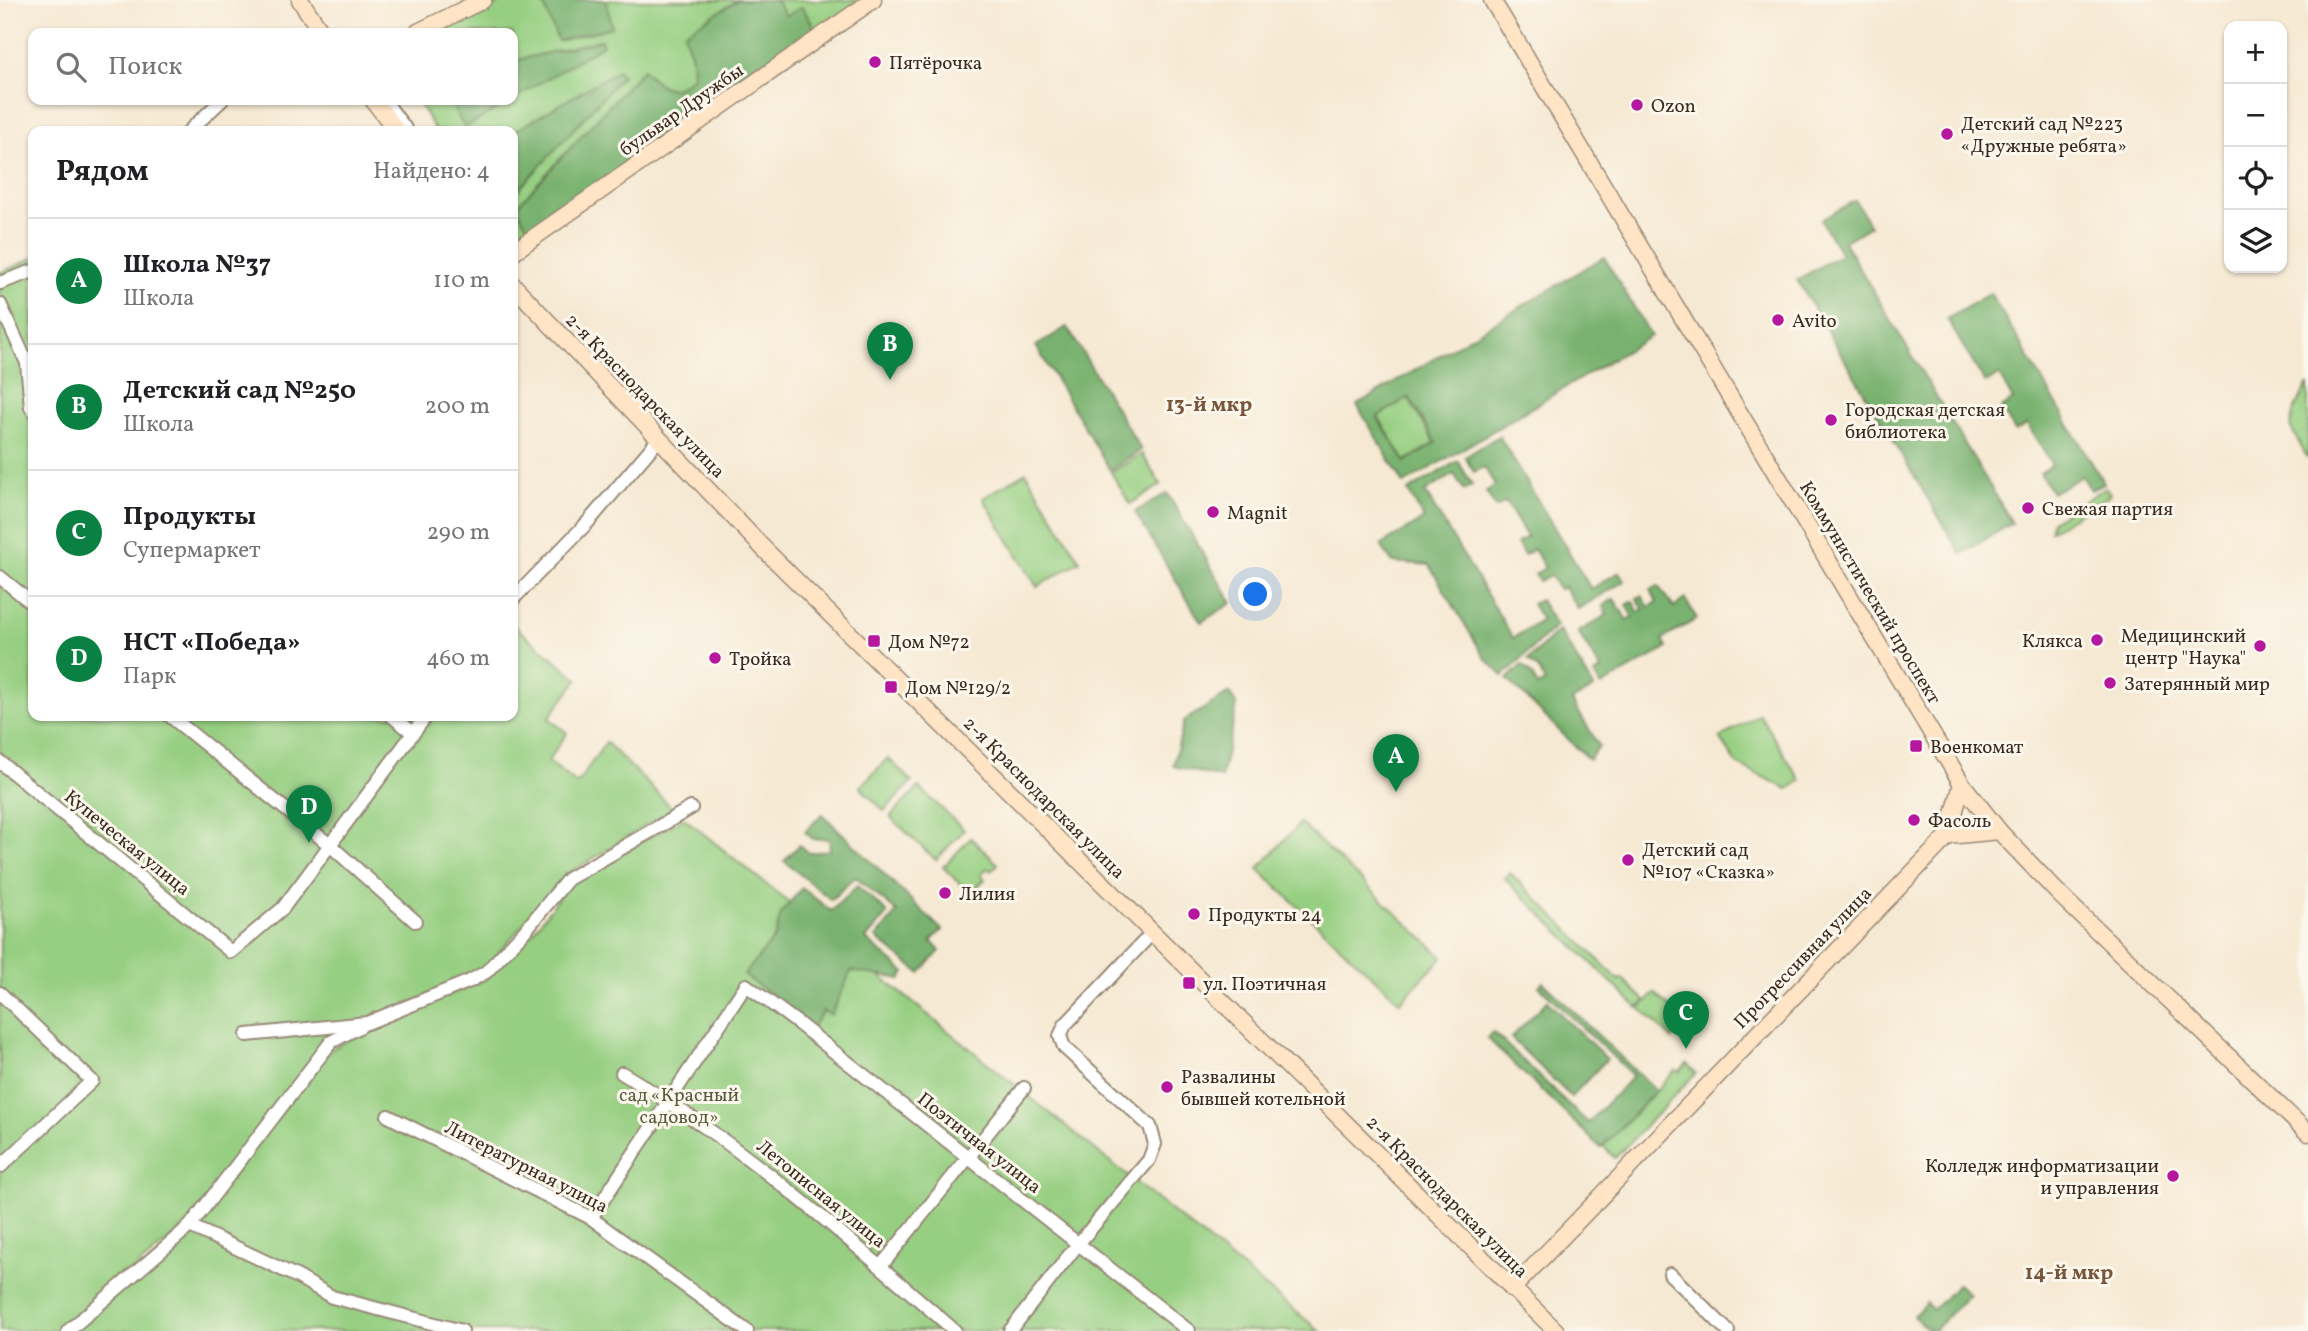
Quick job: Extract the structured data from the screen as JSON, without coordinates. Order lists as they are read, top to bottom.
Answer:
{
  "streets": {
    "street": [
      "бульвар Дружбы",
      "2-я Краснодарская улица",
      "Коммунистический проспект",
      "Купеческая улица",
      "Прогрессивная улица",
      "Поэтичная улица",
      "Литературная улица",
      "Летописная улица"
    ]
  },
  "crossings": [
    ["2-я Краснодарская улица", "Прогрессивная улица"],
    ["Поэтичная улица", "Летописная улица"]
  ],
  "districts": ["13-й мкр", "14-й мкр"],
  "parks": ["сад «Красный садовод»"],
  "places": {
    "other": [
      "Пятёрочка",
      "Ozon",
      "Детский сад №223 «Дружные ребята»",
      "Avito",
      "Городская детская библиотека",
      "Свежая партия",
      "Magnit",
      "Клякса",
      "Медицинский центр \"Наука\"",
      "Тройка",
      "Затерянный мир",
      "Фасоль",
      "Детский сад №107 «Сказка»",
      "Лилия",
      "Продукты 24",
      "Развалины бывшей котельной",
      "Колледж информатизации и управления"
    ],
    "transit": [
      "Дом №72",
      "Дом №129/2",
      "Военкомат",
      "ул. Поэтичная"
    ]
  },
  "page": {
    "map_buttons": ["+", "−"],
    "search": "Поиск",
    "heading": ["Рядом", "Найдено: 4"],
    "list": [
      {
        "mark": "A",
        "name": "Школа №37",
        "note": "Школа",
        "value": "110 m"
      },
      {
        "mark": "B",
        "name": "Детский сад №250",
        "note": "Школа",
        "value": "200 m"
      },
      {
        "mark": "C",
        "name": "Продукты",
        "note": "Супермаркет",
        "value": "290 m"
      },
      {
        "mark": "D",
        "name": "НСТ «Победа»",
        "note": "Парк",
        "value": "460 m"
      }
    ],
    "pins": [
      "B",
      "A",
      "D",
      "C"
    ]
  }
}
